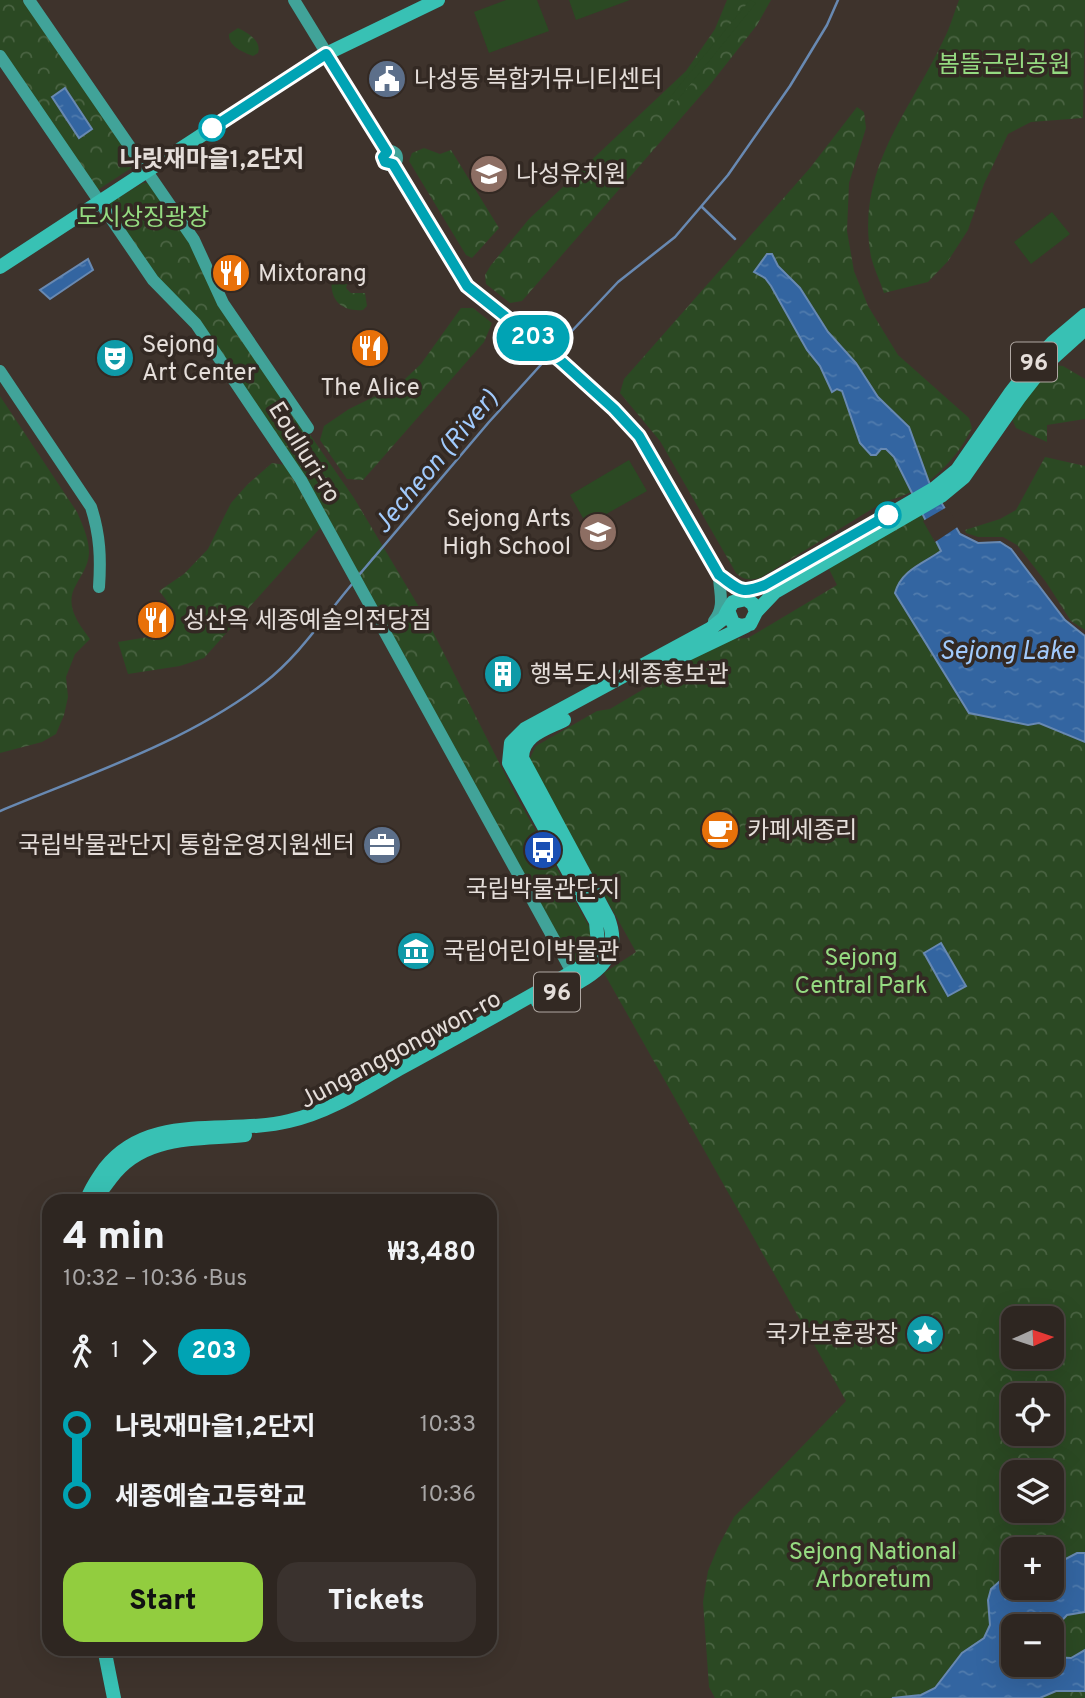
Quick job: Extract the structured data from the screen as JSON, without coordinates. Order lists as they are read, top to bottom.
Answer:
{
  "streets": {
    "main road": ["96", "Junganggongwon-ro"],
    "street": ["Eoulluri-ro"]
  },
  "crossings": [
    ["96", "Junganggongwon-ro"],
    ["Eoulluri-ro", "Junganggongwon-ro"]
  ],
  "water": ["Jecheon (River)", "Sejong Lake"],
  "parks": [
    "봄뜰근린공원",
    "도시상징광장",
    "Sejong Central Park",
    "Sejong National Arboretum"
  ],
  "places": {
    "public building": ["나성동 복합커뮤니티센터"],
    "other": ["나릿재마을1,2단지"],
    "school or university": ["나성유치원", "Sejong Arts High School"],
    "restaurant": ["Mixtorang", "The Alice", "성산옥 세종예술의전당점"],
    "theatre": ["Sejong Art Center"],
    "building": ["행복도시세종홍보관"],
    "cafe": ["카페세종리"],
    "office": ["국립박물관단지 통합운영지원센터"],
    "bus stop": ["국립박물관단지"],
    "museum": ["국립어린이박물관"],
    "place": ["국가보훈광장"]
  },
  "lines": ["bus line 203"],
  "north": "right",
  "page": {
    "on_map": "203",
    "heading": ["4 min", "10:32 – 10:36 · Bus", "₩3,480"],
    "map_buttons": ["+", "−"],
    "legs": ["1", "203"],
    "list": [
      {
        "name": "나릿재마을1,2단지",
        "value": "10:33"
      },
      {
        "name": "세종예술고등학교",
        "value": "10:36"
      }
    ],
    "buttons": ["Start", "Tickets"]
  }
}
